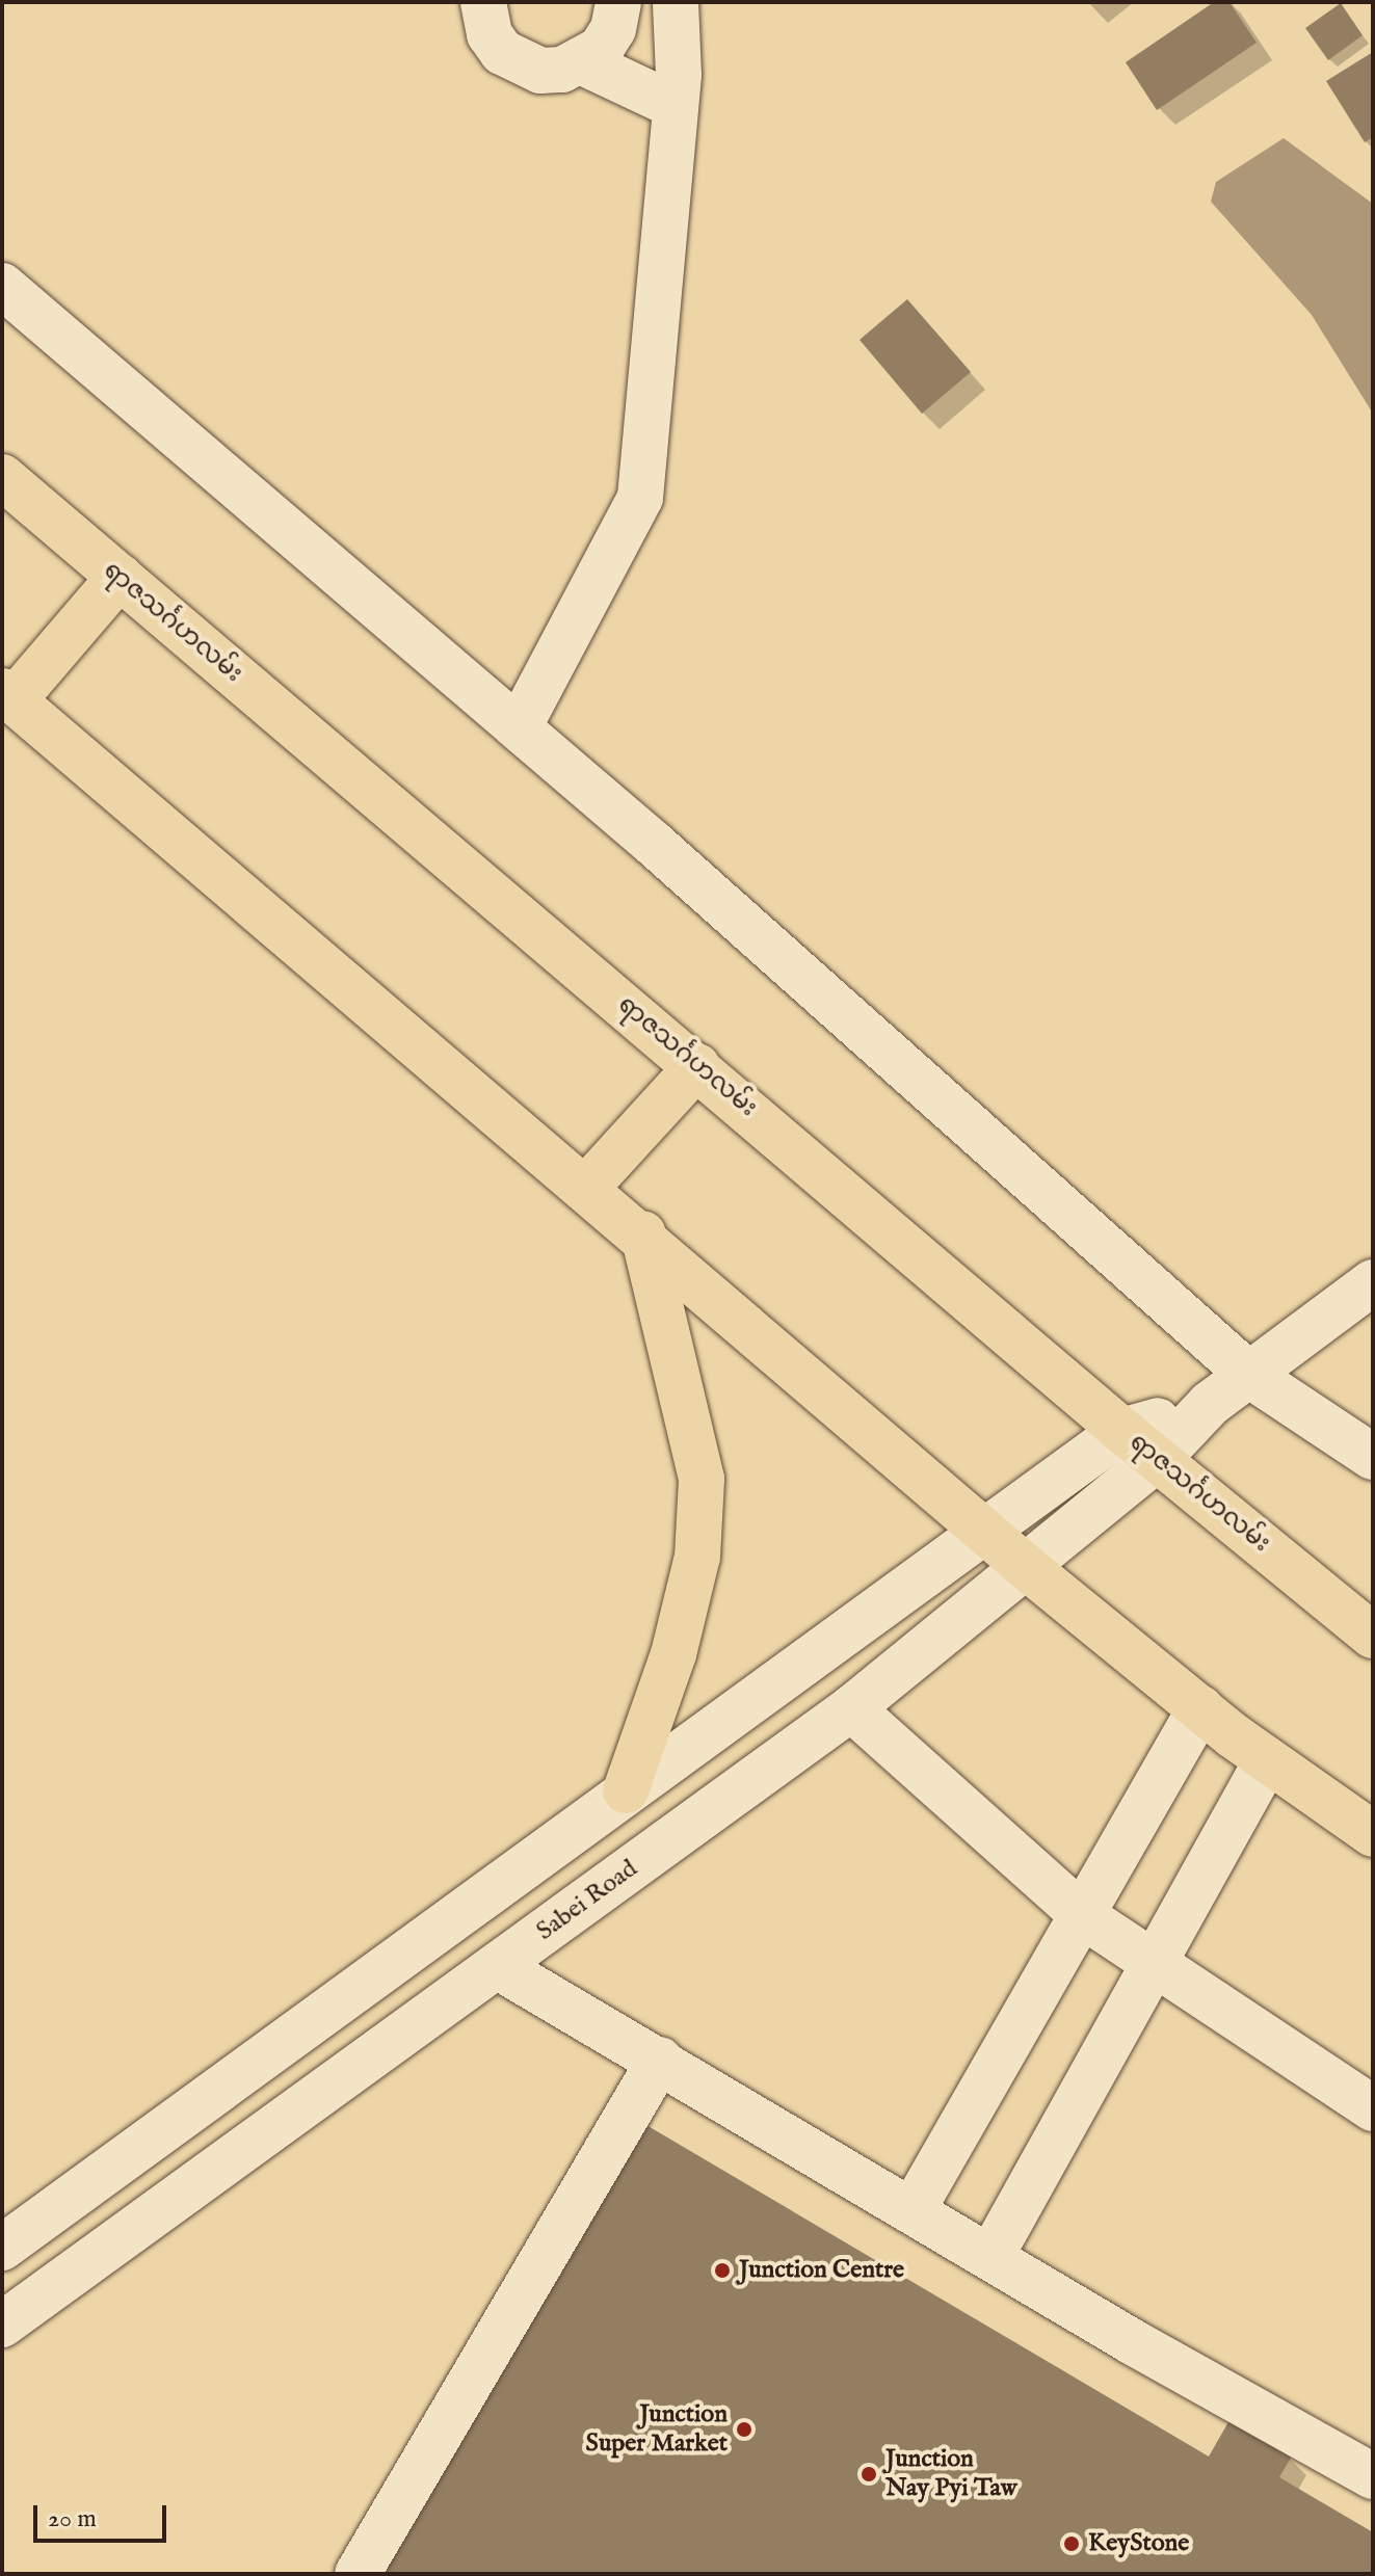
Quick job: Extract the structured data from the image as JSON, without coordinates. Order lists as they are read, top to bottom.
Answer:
{
  "streets": {
    "main road": ["ရာဇသင်္ဂဟလမ်း"],
    "street": ["Sabei Road"]
  },
  "crossings": [
    ["ရာဇသင်္ဂဟလမ်း", "Sabei Road"]
  ],
  "places": [
    "Junction Centre",
    "Junction Super Market",
    "Junction Nay Pyi Taw",
    "KeyStone"
  ],
  "scale_bar": "20 m"
}
